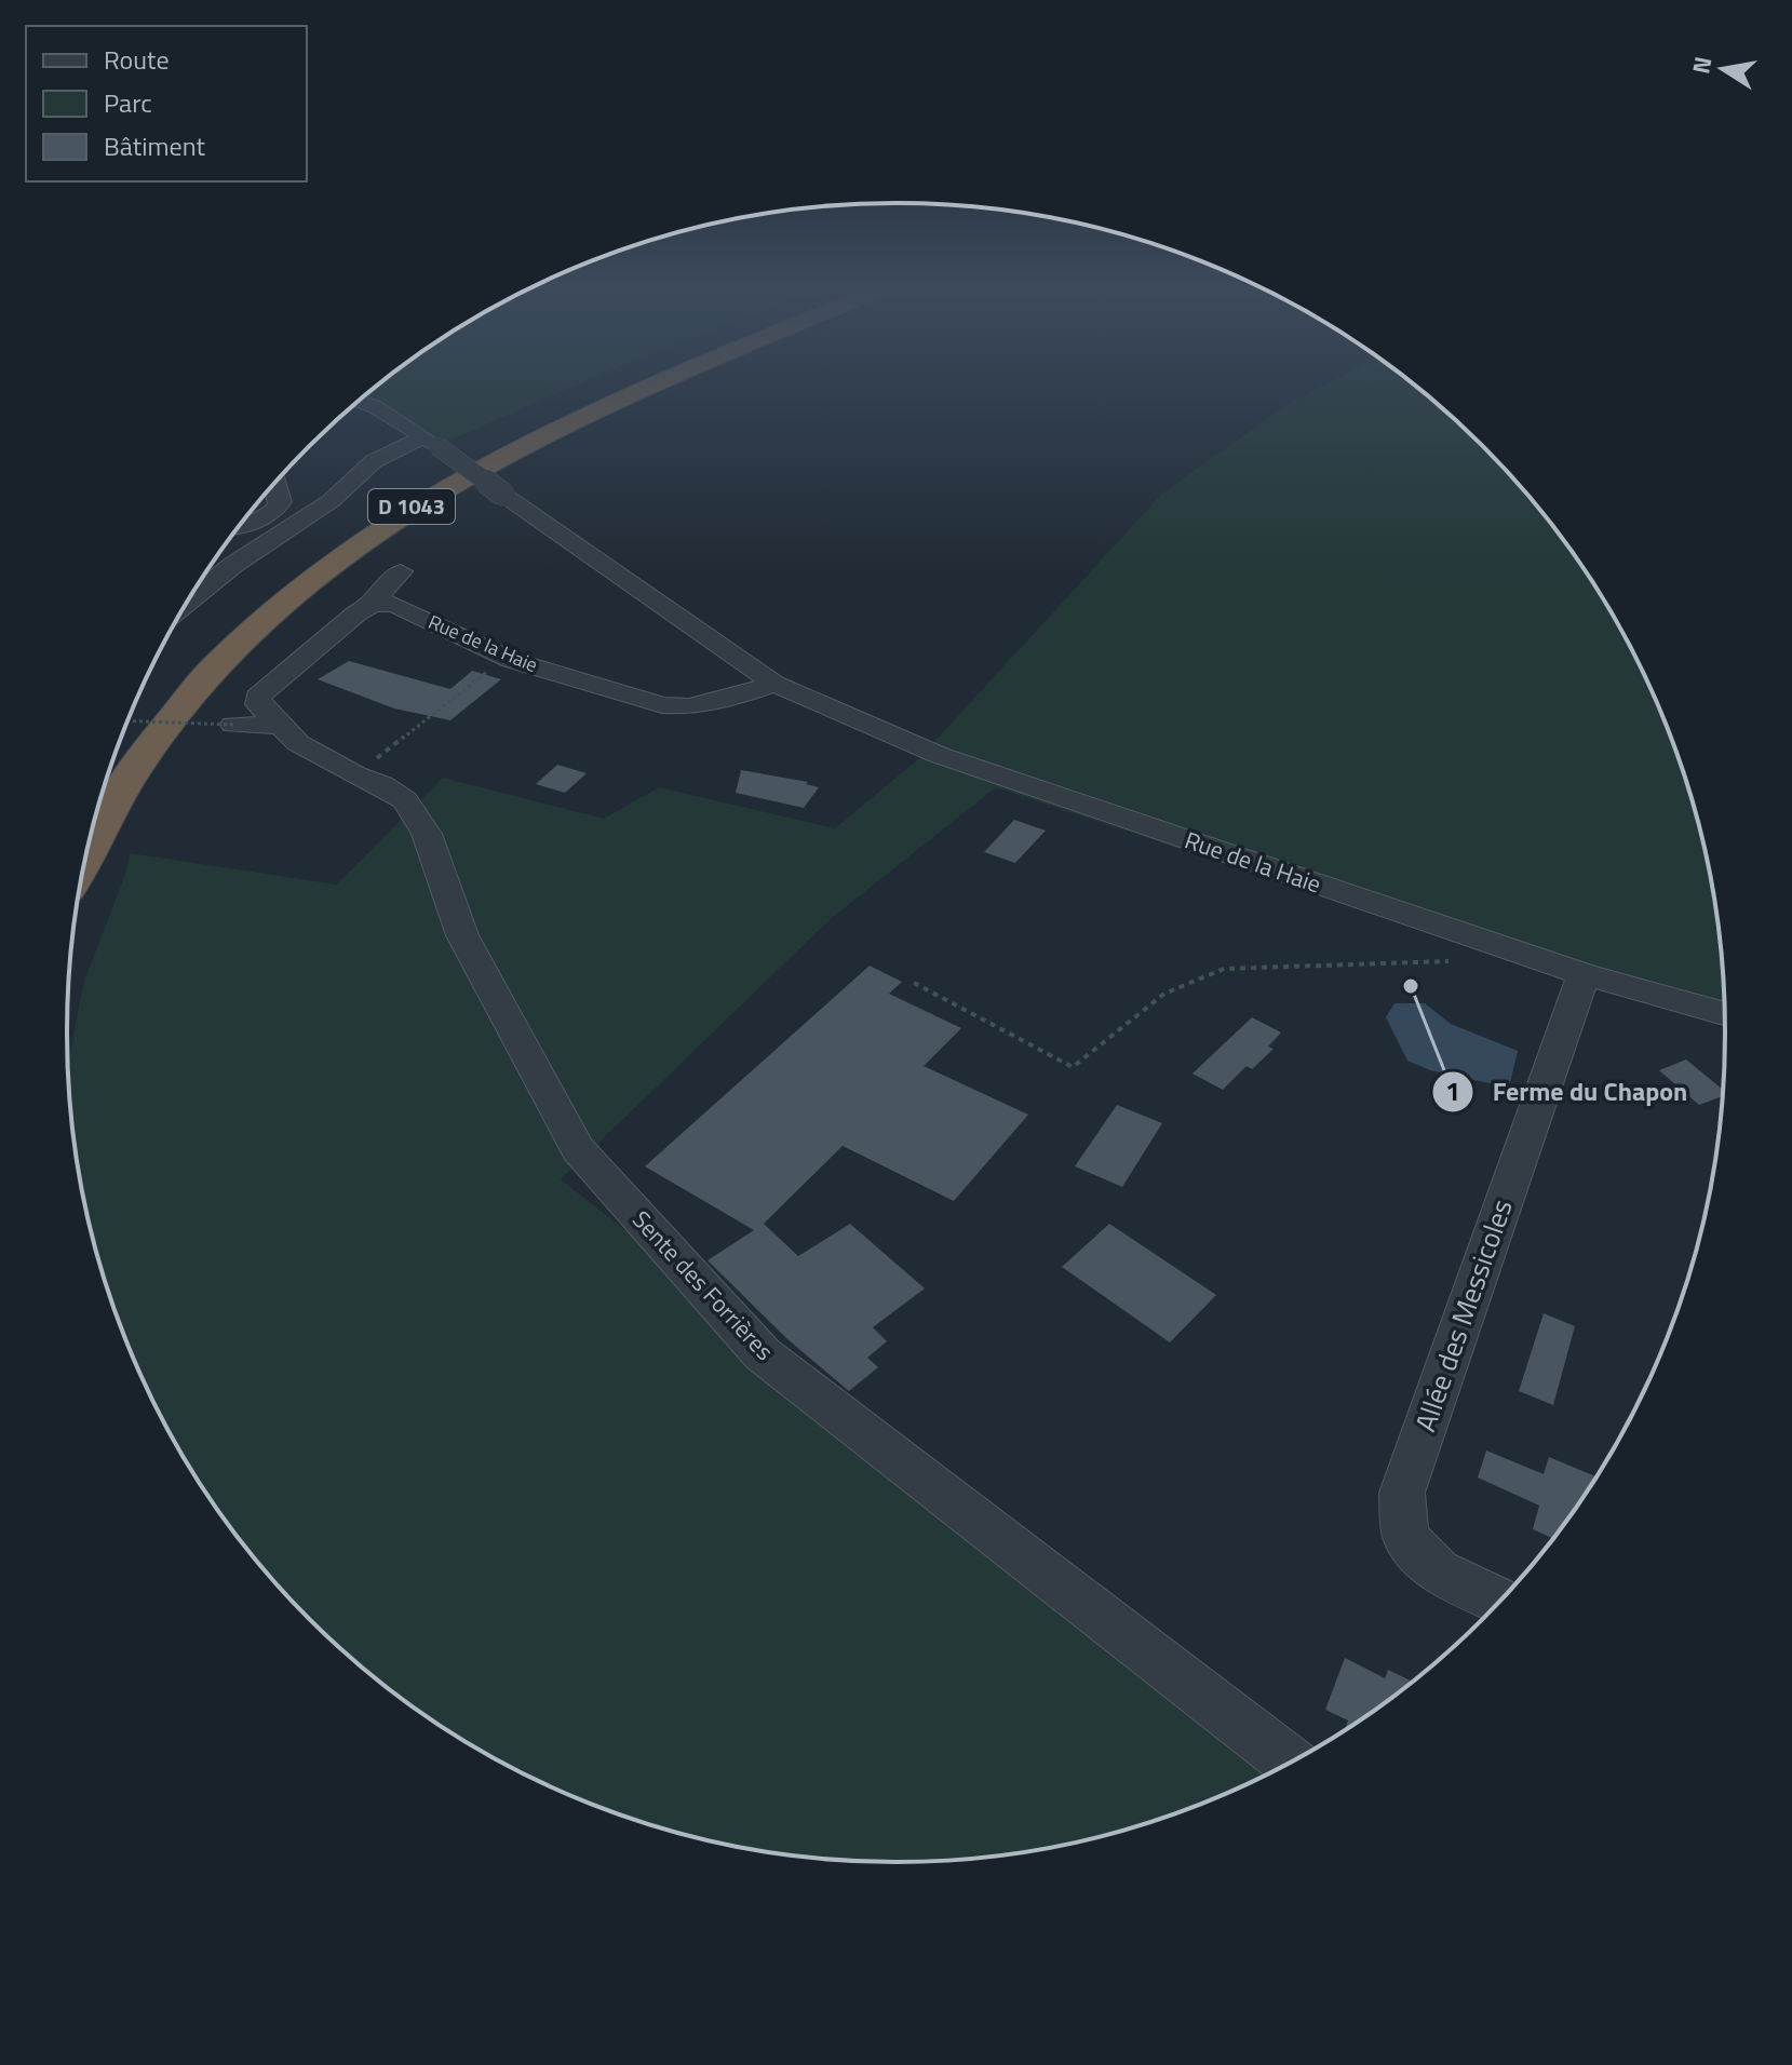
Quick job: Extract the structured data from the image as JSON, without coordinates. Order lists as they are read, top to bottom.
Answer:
{
  "streets": {
    "highway": ["D 1043"],
    "street": ["Rue de la Haie", "Sente des Forrières", "Allée des Messicoles"]
  },
  "crossings": [
    ["Rue de la Haie", "Allée des Messicoles"]
  ],
  "places": ["Ferme du Chapon"],
  "legend": ["Route", "Parc", "Bâtiment"],
  "north": "left"
}
